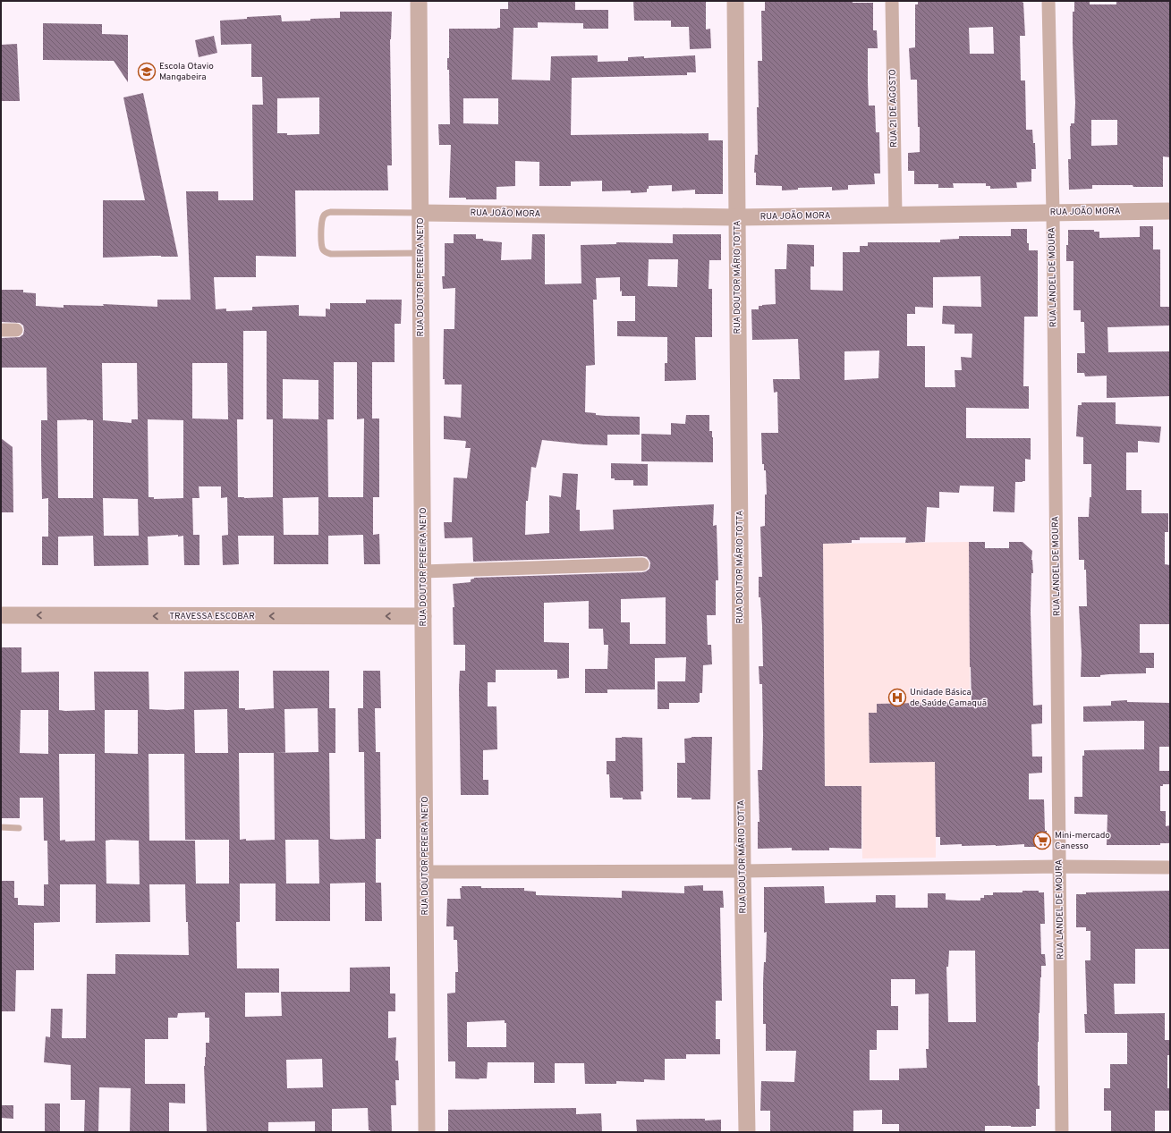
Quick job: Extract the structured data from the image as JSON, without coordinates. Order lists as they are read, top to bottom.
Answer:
{
  "streets": {
    "street": [
      "RUA 21 DE AGOSTO",
      "RUA JOÃO MORA",
      "RUA DOUTOR PEREIRA NETO",
      "RUA DOUTOR MÁRIO TOTTA",
      "RUA LANDEL DE MOURA",
      "TRAVESSA ESCOBAR"
    ]
  },
  "crossings": [
    ["RUA 21 DE AGOSTO", "RUA JOÃO MORA"],
    ["RUA JOÃO MORA", "RUA DOUTOR PEREIRA NETO"],
    ["RUA JOÃO MORA", "RUA DOUTOR MÁRIO TOTTA"],
    ["RUA JOÃO MORA", "RUA LANDEL DE MOURA"],
    ["RUA DOUTOR PEREIRA NETO", "TRAVESSA ESCOBAR"]
  ],
  "one_way": ["TRAVESSA ESCOBAR"],
  "places": {
    "school or university": ["Escola Otavio Mangabeira"],
    "hospital": ["Unidade Básica de Saúde Camaquã"],
    "supermarket": ["Mini-mercado Canesso"]
  }
}
